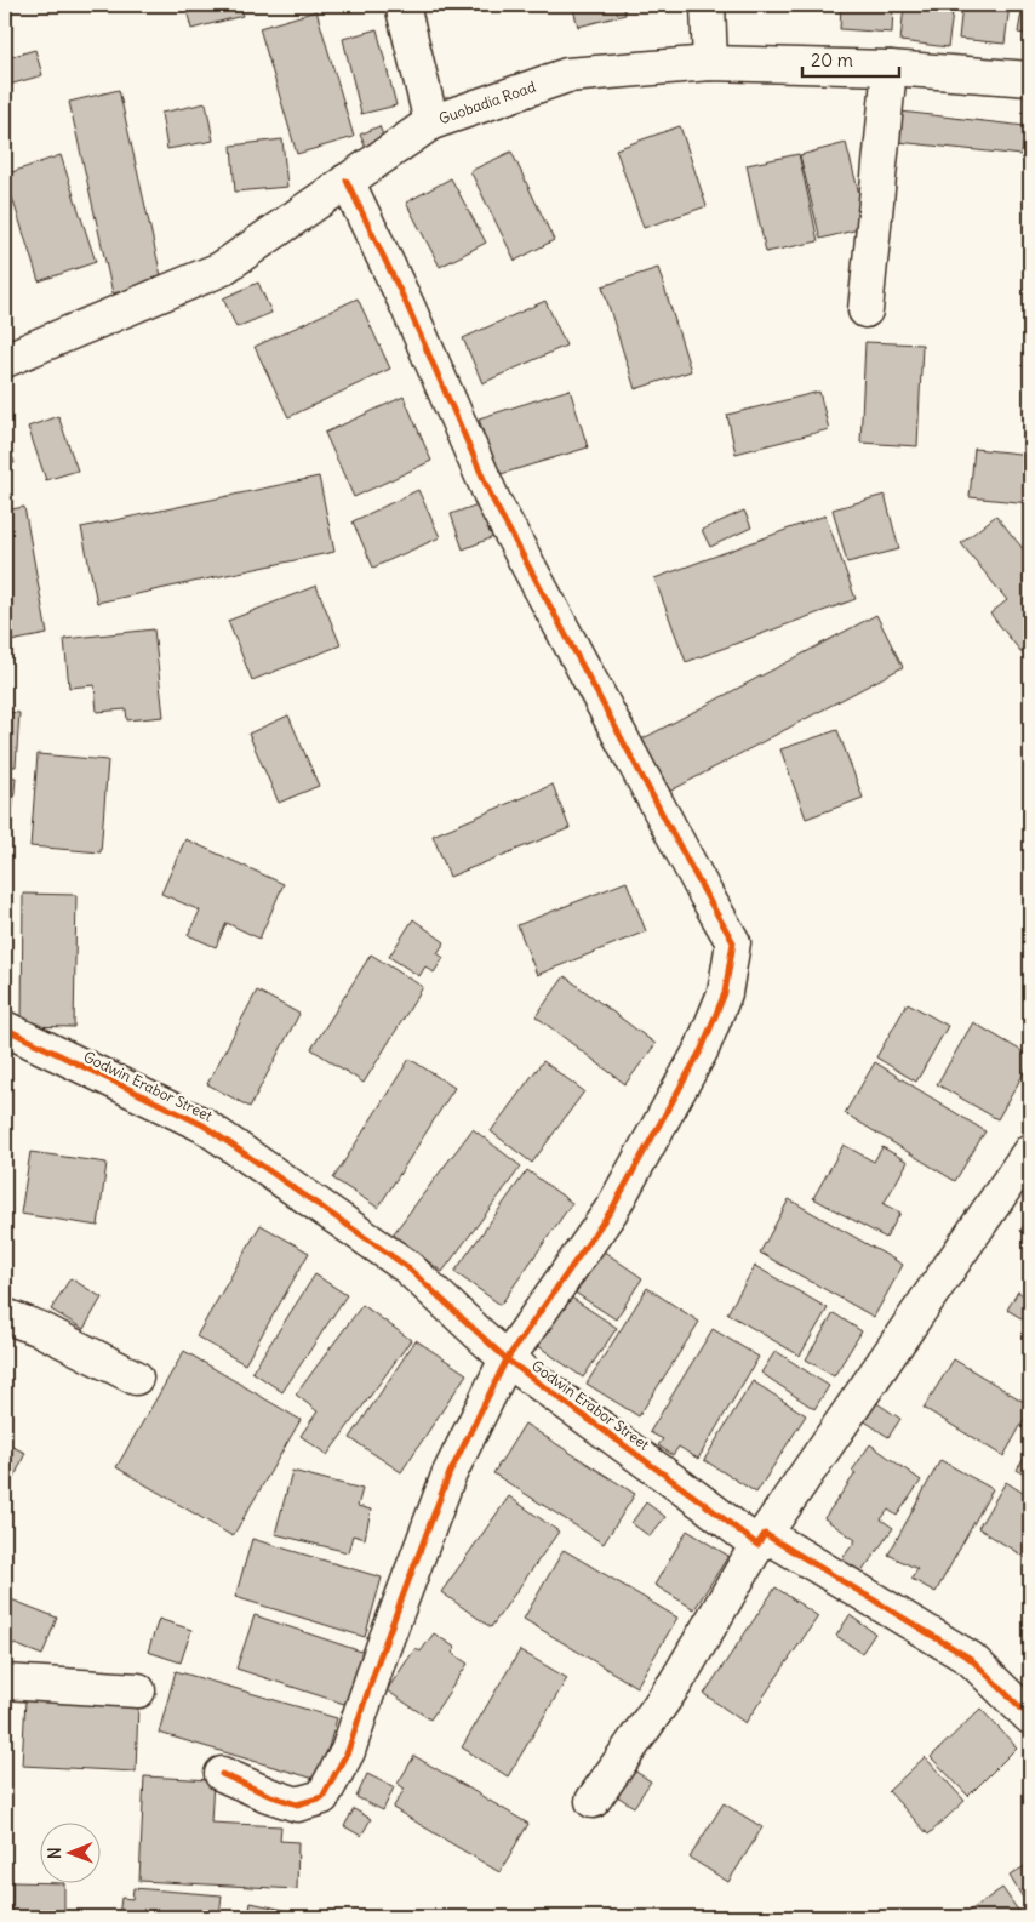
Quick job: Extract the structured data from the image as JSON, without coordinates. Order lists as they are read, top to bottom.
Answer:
{
  "streets": {
    "street": ["Guobadia Road", "Godwin Erabor Street"]
  },
  "scale_bar": "20 m",
  "north": "left"
}
